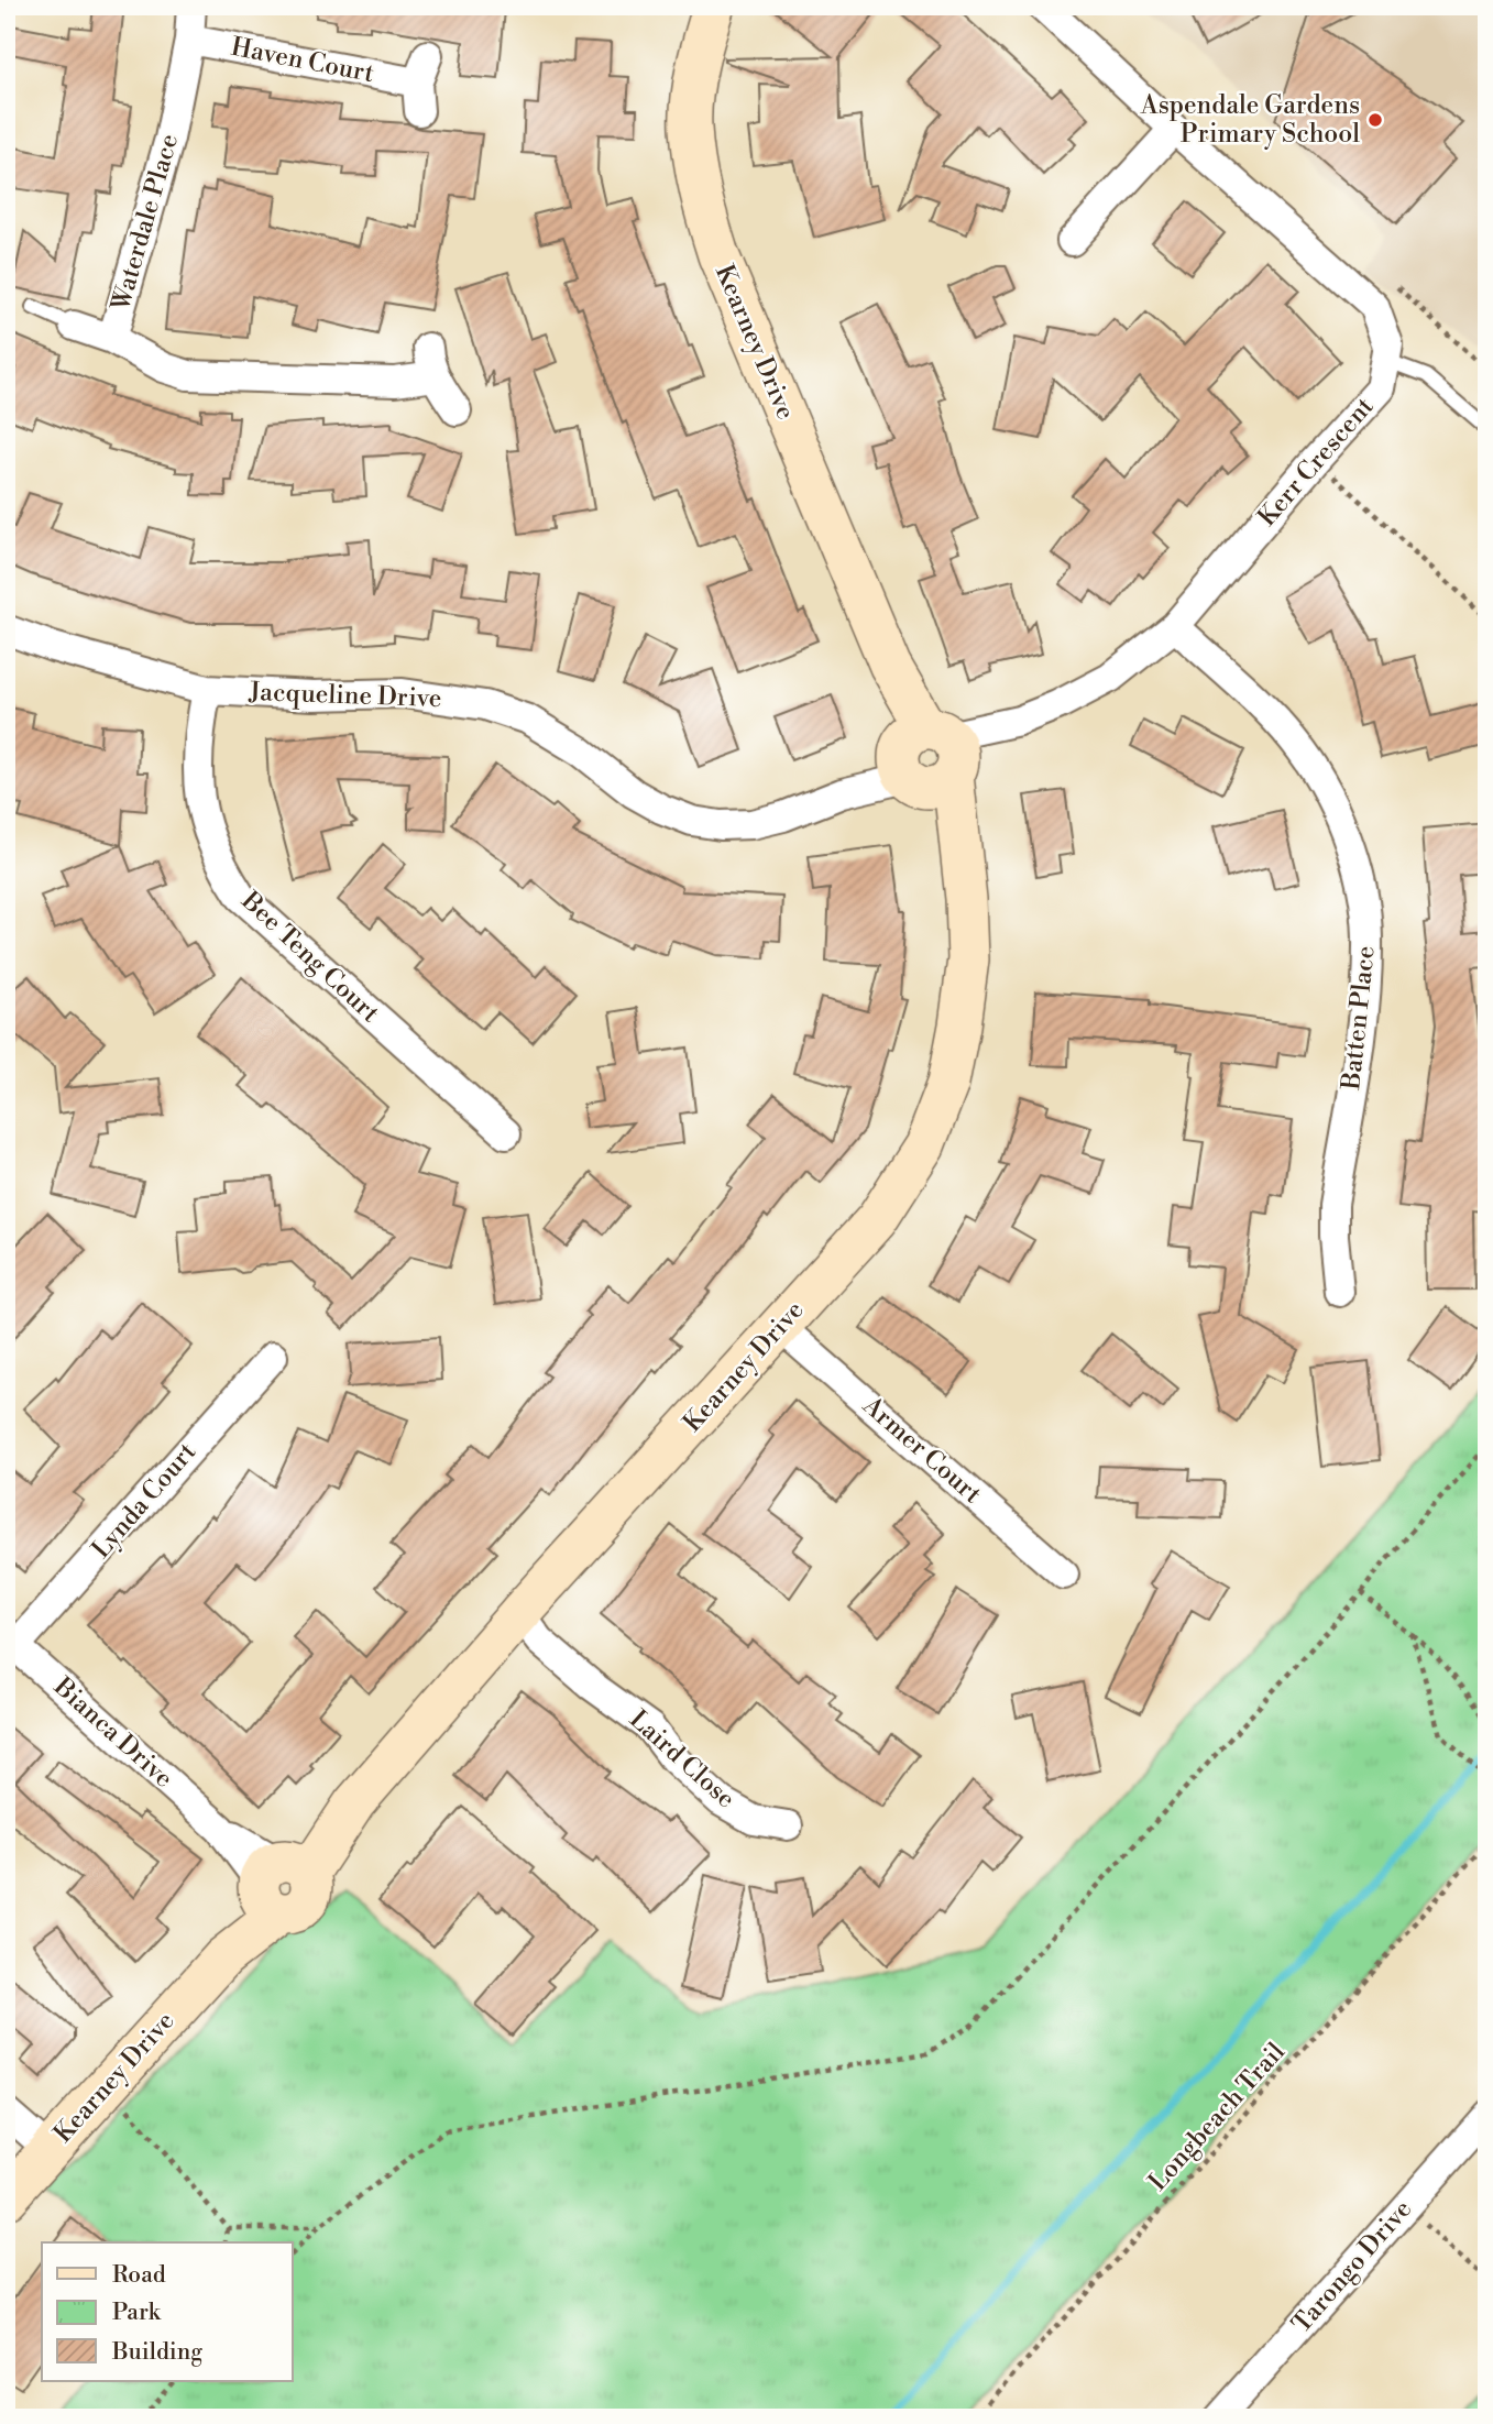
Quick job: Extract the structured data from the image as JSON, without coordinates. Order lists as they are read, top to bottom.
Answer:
{
  "streets": {
    "street": [
      "Haven Court",
      "Waterdale Place",
      "Kearney Drive",
      "Kerr Crescent",
      "Jacqueline Drive",
      "Bee Teng Court",
      "Batten Place",
      "Armer Court",
      "Lynda Court",
      "Bianca Drive",
      "Laird Close",
      "Tarongo Drive"
    ],
    "path": ["Longbeach Trail"]
  },
  "crossings": [
    ["Haven Court", "Waterdale Place"],
    ["Kearney Drive", "Kerr Crescent"],
    ["Kearney Drive", "Jacqueline Drive"],
    ["Kearney Drive", "Armer Court"],
    ["Kearney Drive", "Bianca Drive"],
    ["Kearney Drive", "Laird Close"],
    ["Kerr Crescent", "Jacqueline Drive"],
    ["Kerr Crescent", "Batten Place"],
    ["Jacqueline Drive", "Bee Teng Court"],
    ["Lynda Court", "Bianca Drive"]
  ],
  "places": ["Aspendale Gardens Primary School"],
  "legend": ["Road", "Park", "Building"]
}
